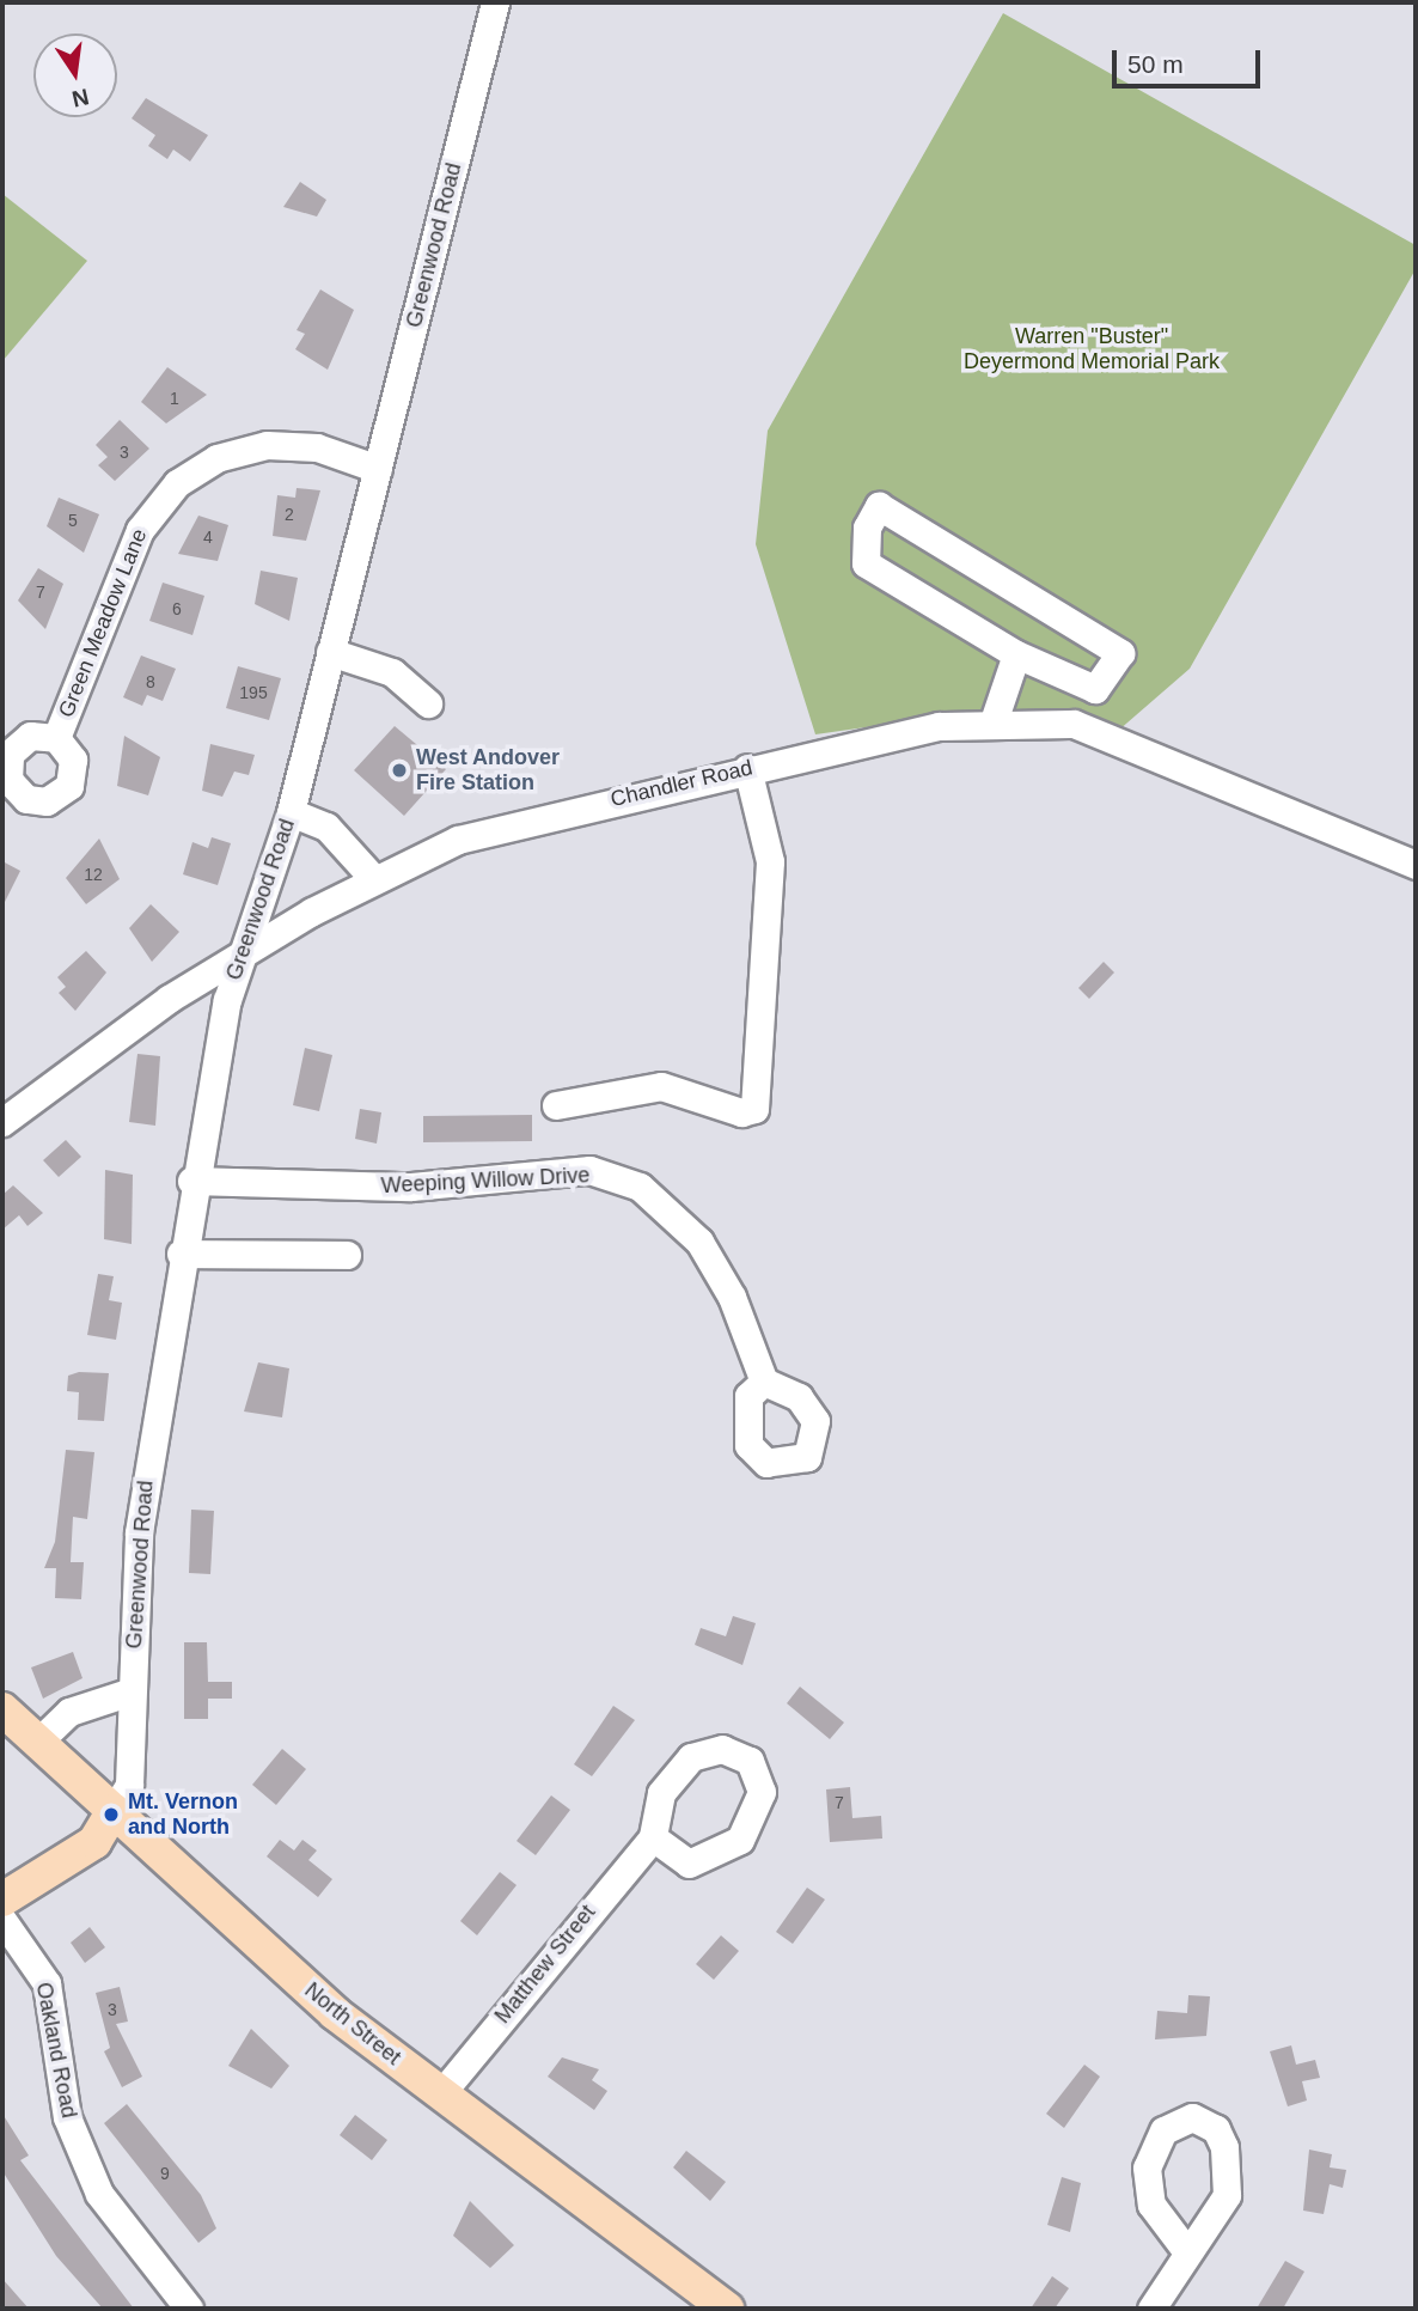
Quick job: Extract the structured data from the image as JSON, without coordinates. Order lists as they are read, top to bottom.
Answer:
{
  "streets": {
    "main road": ["North Street"],
    "street": [
      "Greenwood Road",
      "Green Meadow Lane",
      "Chandler Road",
      "Weeping Willow Drive",
      "Matthew Street",
      "Oakland Road"
    ]
  },
  "crossings": [
    ["Greenwood Road", "Green Meadow Lane"],
    ["Greenwood Road", "Chandler Road"],
    ["Greenwood Road", "Weeping Willow Drive"],
    ["Greenwood Road", "North Street"],
    ["Matthew Street", "North Street"]
  ],
  "parks": ["Warren \"Buster\" Deyermond Memorial Park"],
  "places": ["West Andover Fire Station", "Mt. Vernon and North"],
  "house_numbers": [
    "1",
    "3",
    "2",
    "5",
    "4",
    "7",
    "6",
    "8",
    "195",
    "12",
    "7",
    "3",
    "9"
  ],
  "scale_bar": "50 m",
  "north": "bottom"
}
